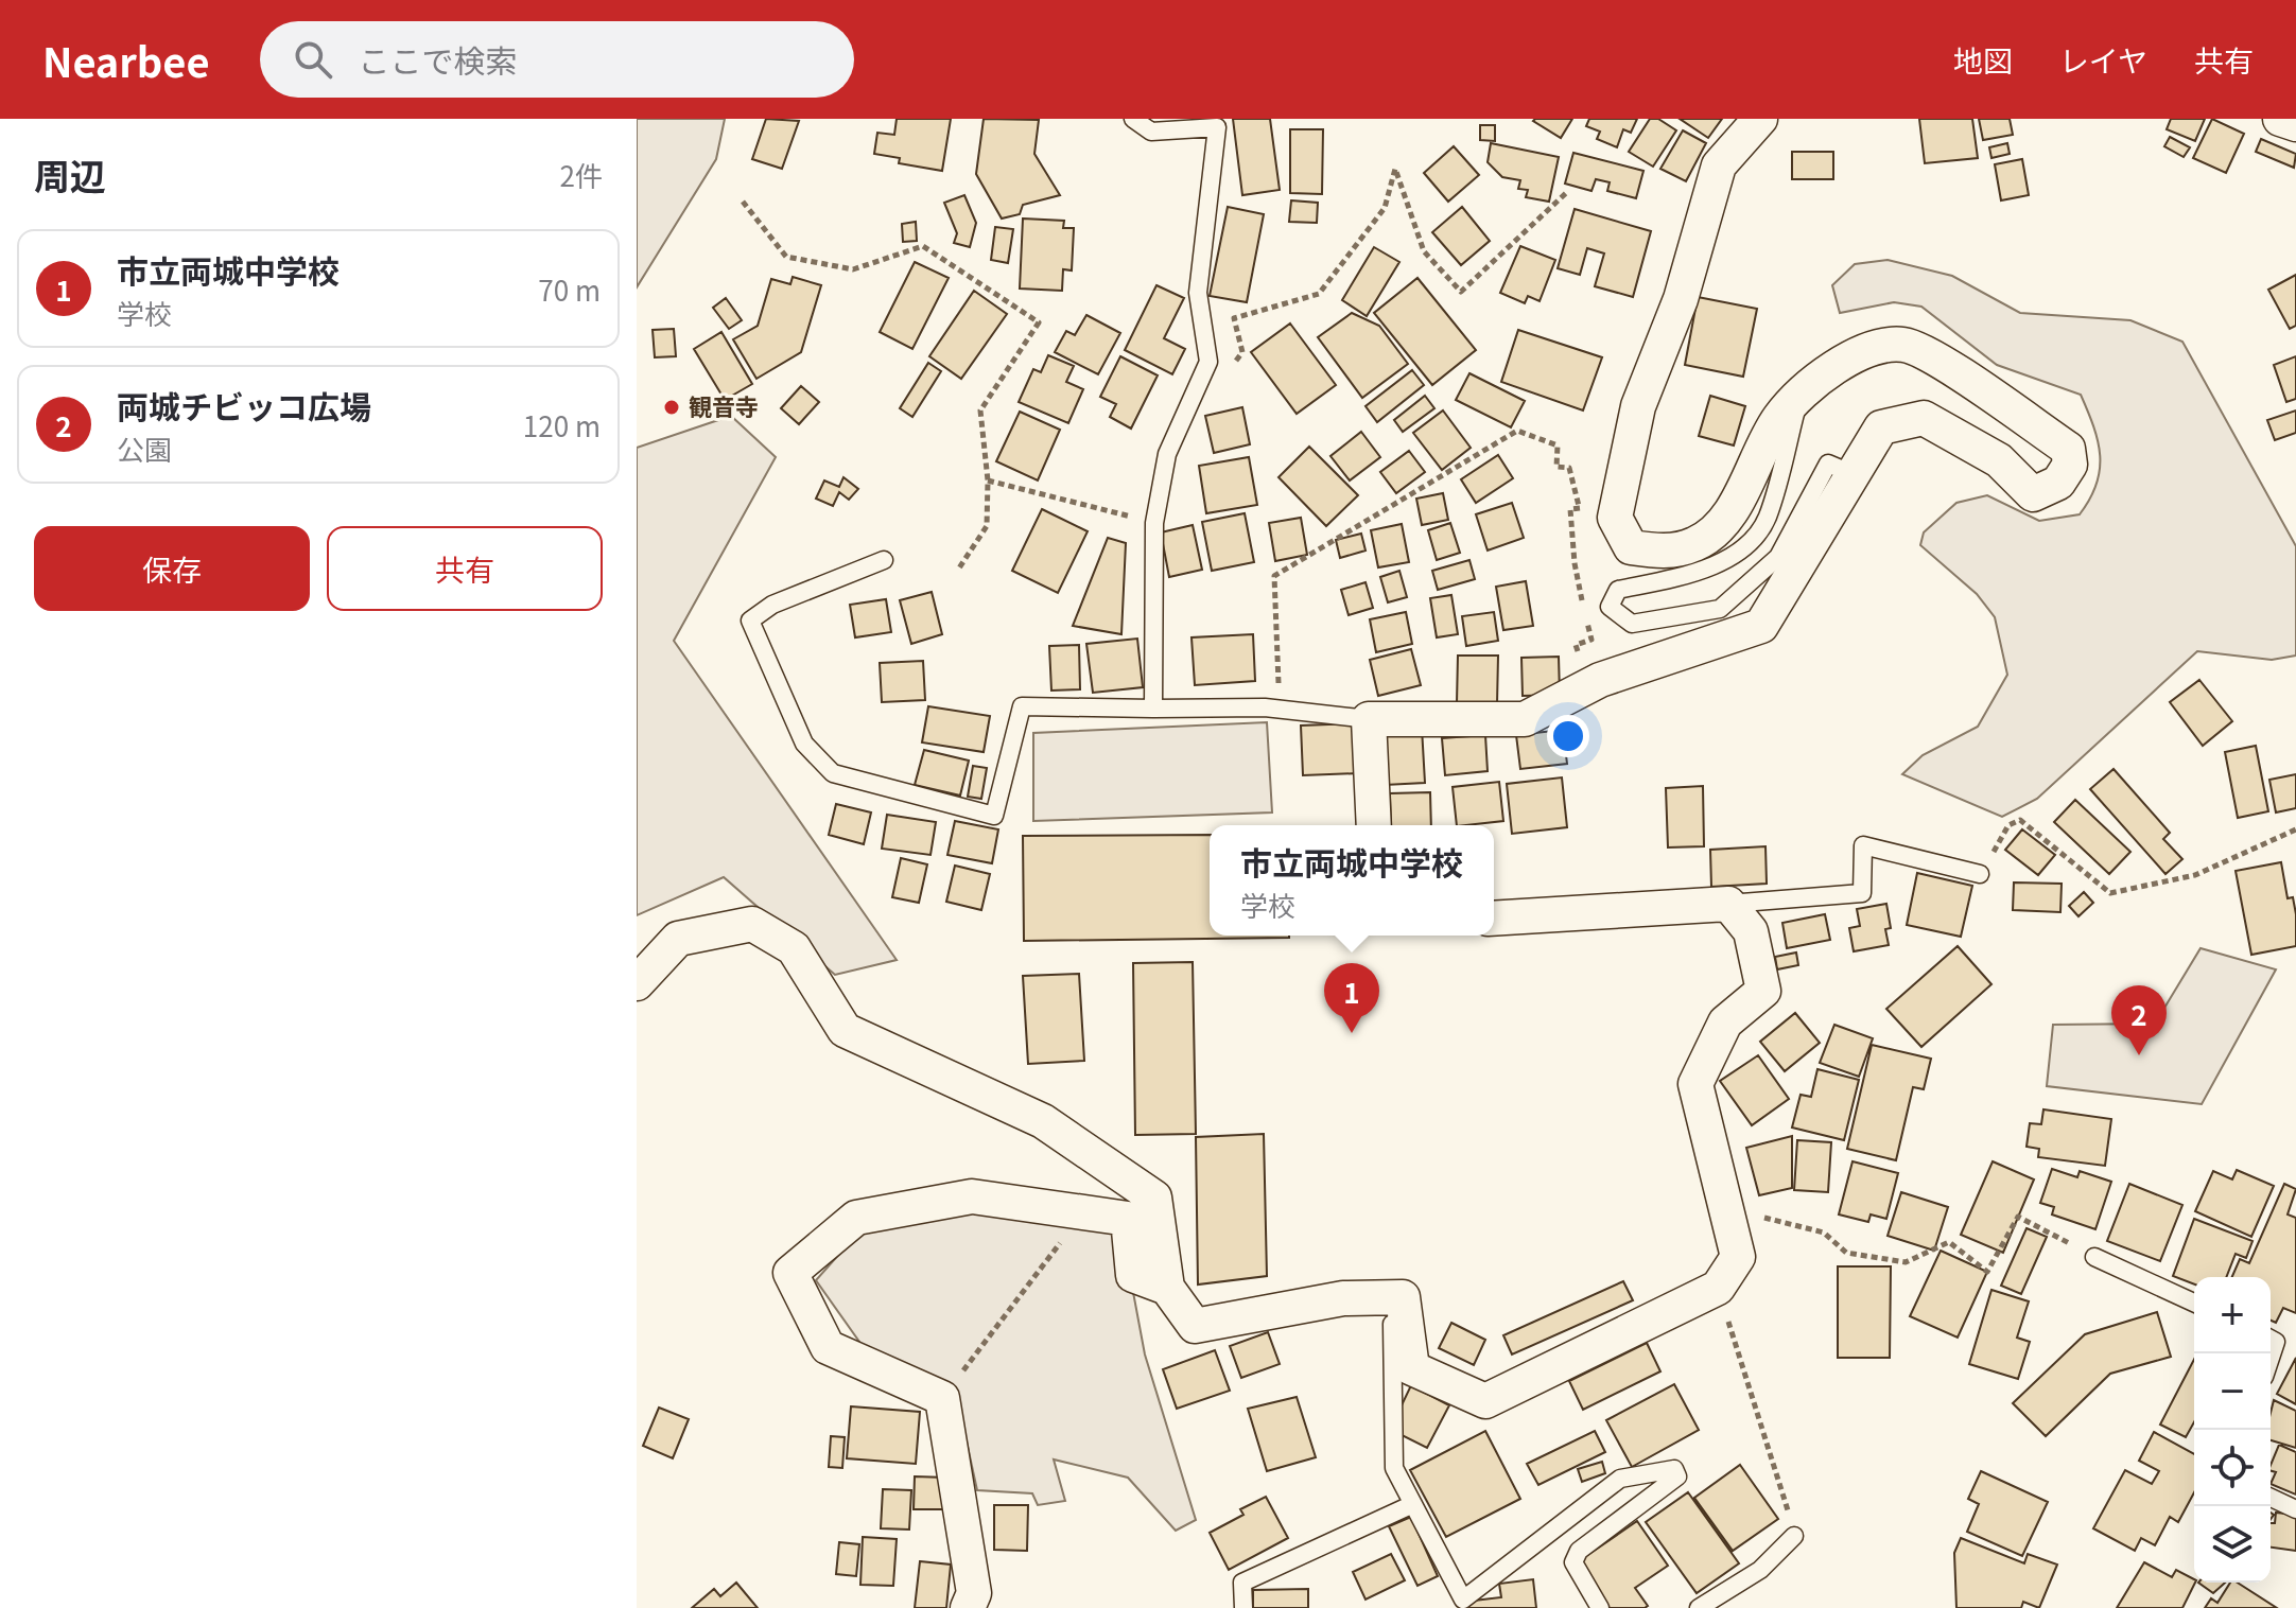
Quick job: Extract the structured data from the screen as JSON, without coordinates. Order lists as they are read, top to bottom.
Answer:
{
  "places": ["観音寺"],
  "page": {
    "header": "Nearbee",
    "search": "ここで検索",
    "nav": ["地図", "レイヤ", "共有"],
    "heading": ["周辺", "2件"],
    "list": [
      {
        "mark": "1",
        "name": "市立両城中学校",
        "note": "学校",
        "value": "70 m"
      },
      {
        "mark": "2",
        "name": "両城チビッコ広場",
        "note": "公園",
        "value": "120 m"
      }
    ],
    "buttons": ["保存", "共有"],
    "popup": ["市立両城中学校", "学校"],
    "pins": ["1", "2"],
    "map_buttons": ["+", "−"]
  }
}
